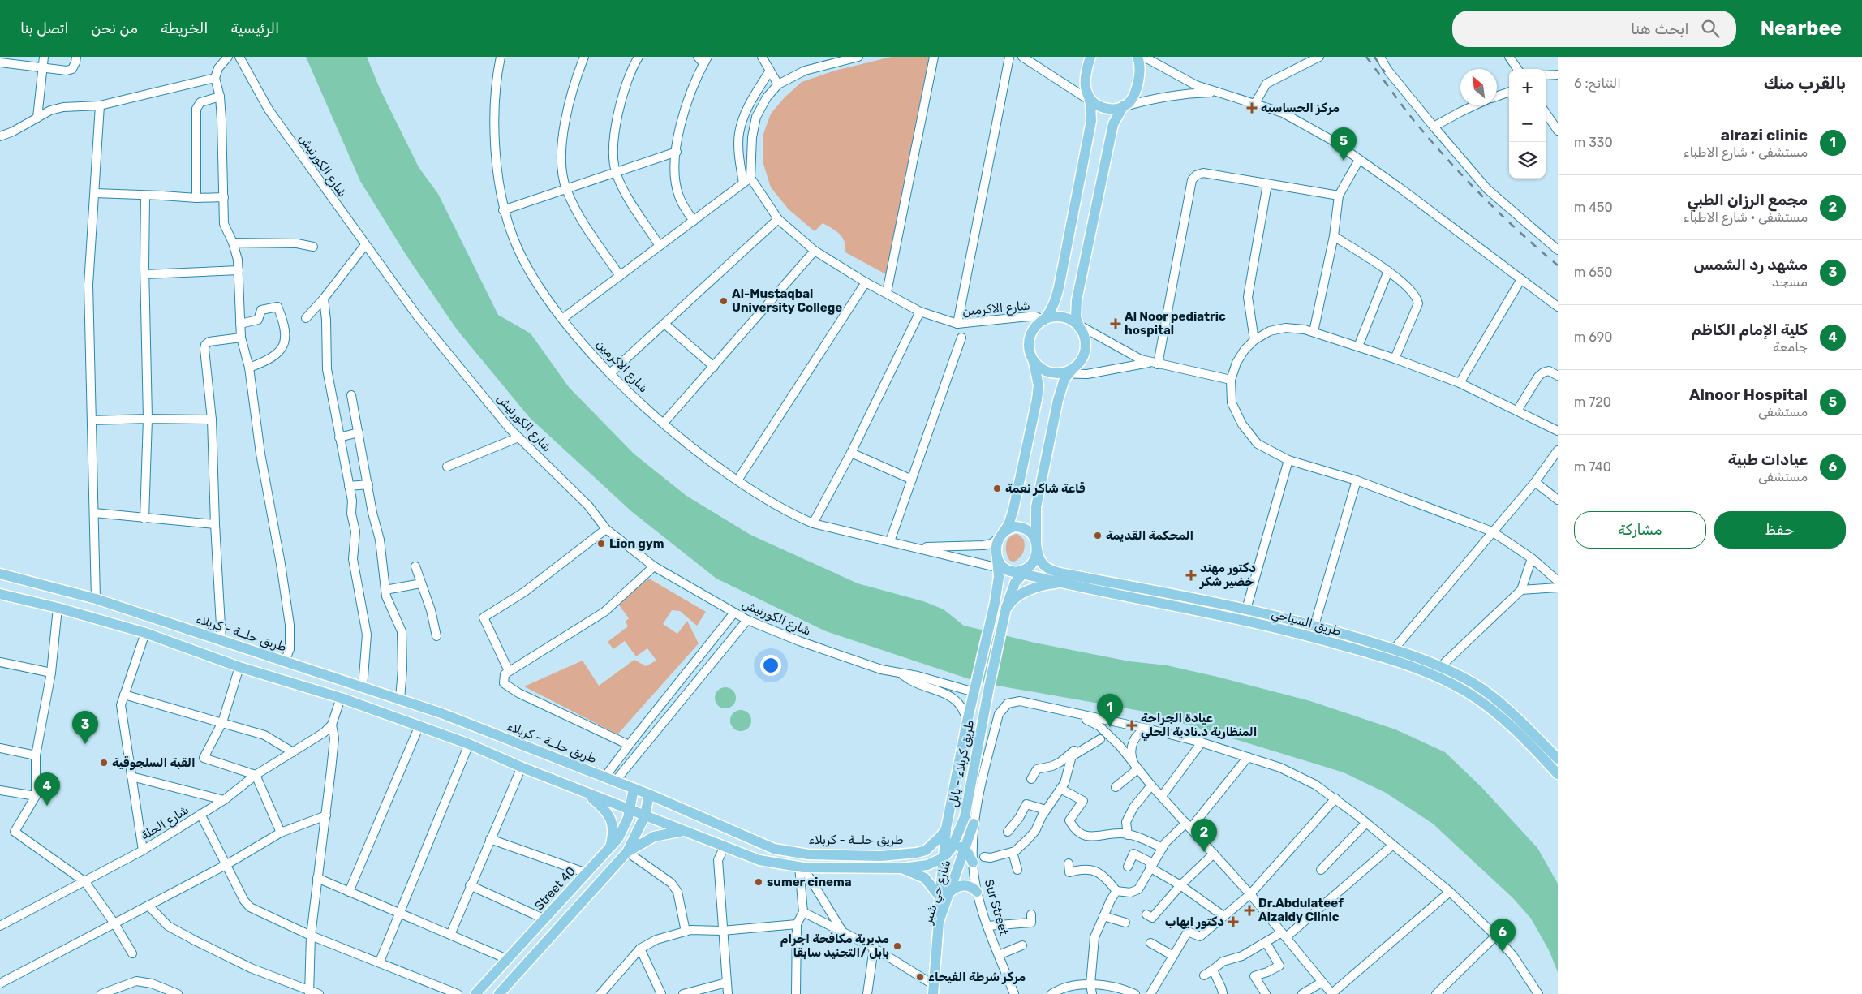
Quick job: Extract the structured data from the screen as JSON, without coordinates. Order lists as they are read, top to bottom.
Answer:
{
  "streets": {
    "main road": [
      "طريق السياحي",
      "طريق حلــة - كربلاء",
      "طريق كربلاء - بابل",
      "Street 40",
      "شارع حي شبر"
    ],
    "street": [
      "شارع الكورنيش",
      "شارع الاكرمين",
      "شارع الحلة",
      "Sur Street"
    ]
  },
  "crossings": [
    ["شارع الاكرمين", "طريق السياحي"],
    ["طريق حلــة - كربلاء", "طريق كربلاء - بابل"],
    ["طريق حلــة - كربلاء", "Street 40"],
    ["شارع حي شبر", "Sur Street"]
  ],
  "places": {
    "health": [
      "مركز الحساسيه",
      "Al Noor pediatric hospital",
      "دكتور مهند خضير شكر",
      "عيادة الجراحة المنظارية د.نادية الحلي",
      "Dr.Abdulateef Alzaidy Clinic",
      "دكتور ايهاب"
    ],
    "other": [
      "Al-Mustaqbal University College",
      "قاعة شاكر نعمة",
      "المحكمة القديمة",
      "Lion gym",
      "القبة السلجوقية",
      "sumer cinema",
      "مديرية مكافحة اجرام بابل /التجنيد سابقا",
      "مركز شرطة الفيحاء"
    ]
  },
  "north": "top left",
  "page": {
    "header": "Nearbee",
    "search": "ابحث هنا",
    "nav": [
      "الرئيسية",
      "الخريطة",
      "من نحن",
      "اتصل بنا"
    ],
    "heading": ["بالقرب منك", "النتائج: 6"],
    "map_buttons": ["+", "−"],
    "list": [
      {
        "mark": "1",
        "name": "alrazi clinic",
        "note": "مستشفى · شارع الاطباء",
        "value": "330 m"
      },
      {
        "mark": "2",
        "name": "مجمع الرزان الطبي",
        "note": "مستشفى · شارع الاطباء",
        "value": "450 m"
      },
      {
        "mark": "3",
        "name": "مشهد رد الشمس",
        "note": "مسجد",
        "value": "650 m"
      },
      {
        "mark": "4",
        "name": "كلية الإمام الكاظم",
        "note": "جامعة",
        "value": "690 m"
      },
      {
        "mark": "5",
        "name": "Alnoor Hospital",
        "note": "مستشفى",
        "value": "720 m"
      },
      {
        "mark": "6",
        "name": "عيادات طبية",
        "note": "مستشفى",
        "value": "740 m"
      }
    ],
    "pins": [
      "5",
      "1",
      "3",
      "4",
      "2",
      "6"
    ],
    "buttons": ["حفظ", "مشاركة"]
  }
}
